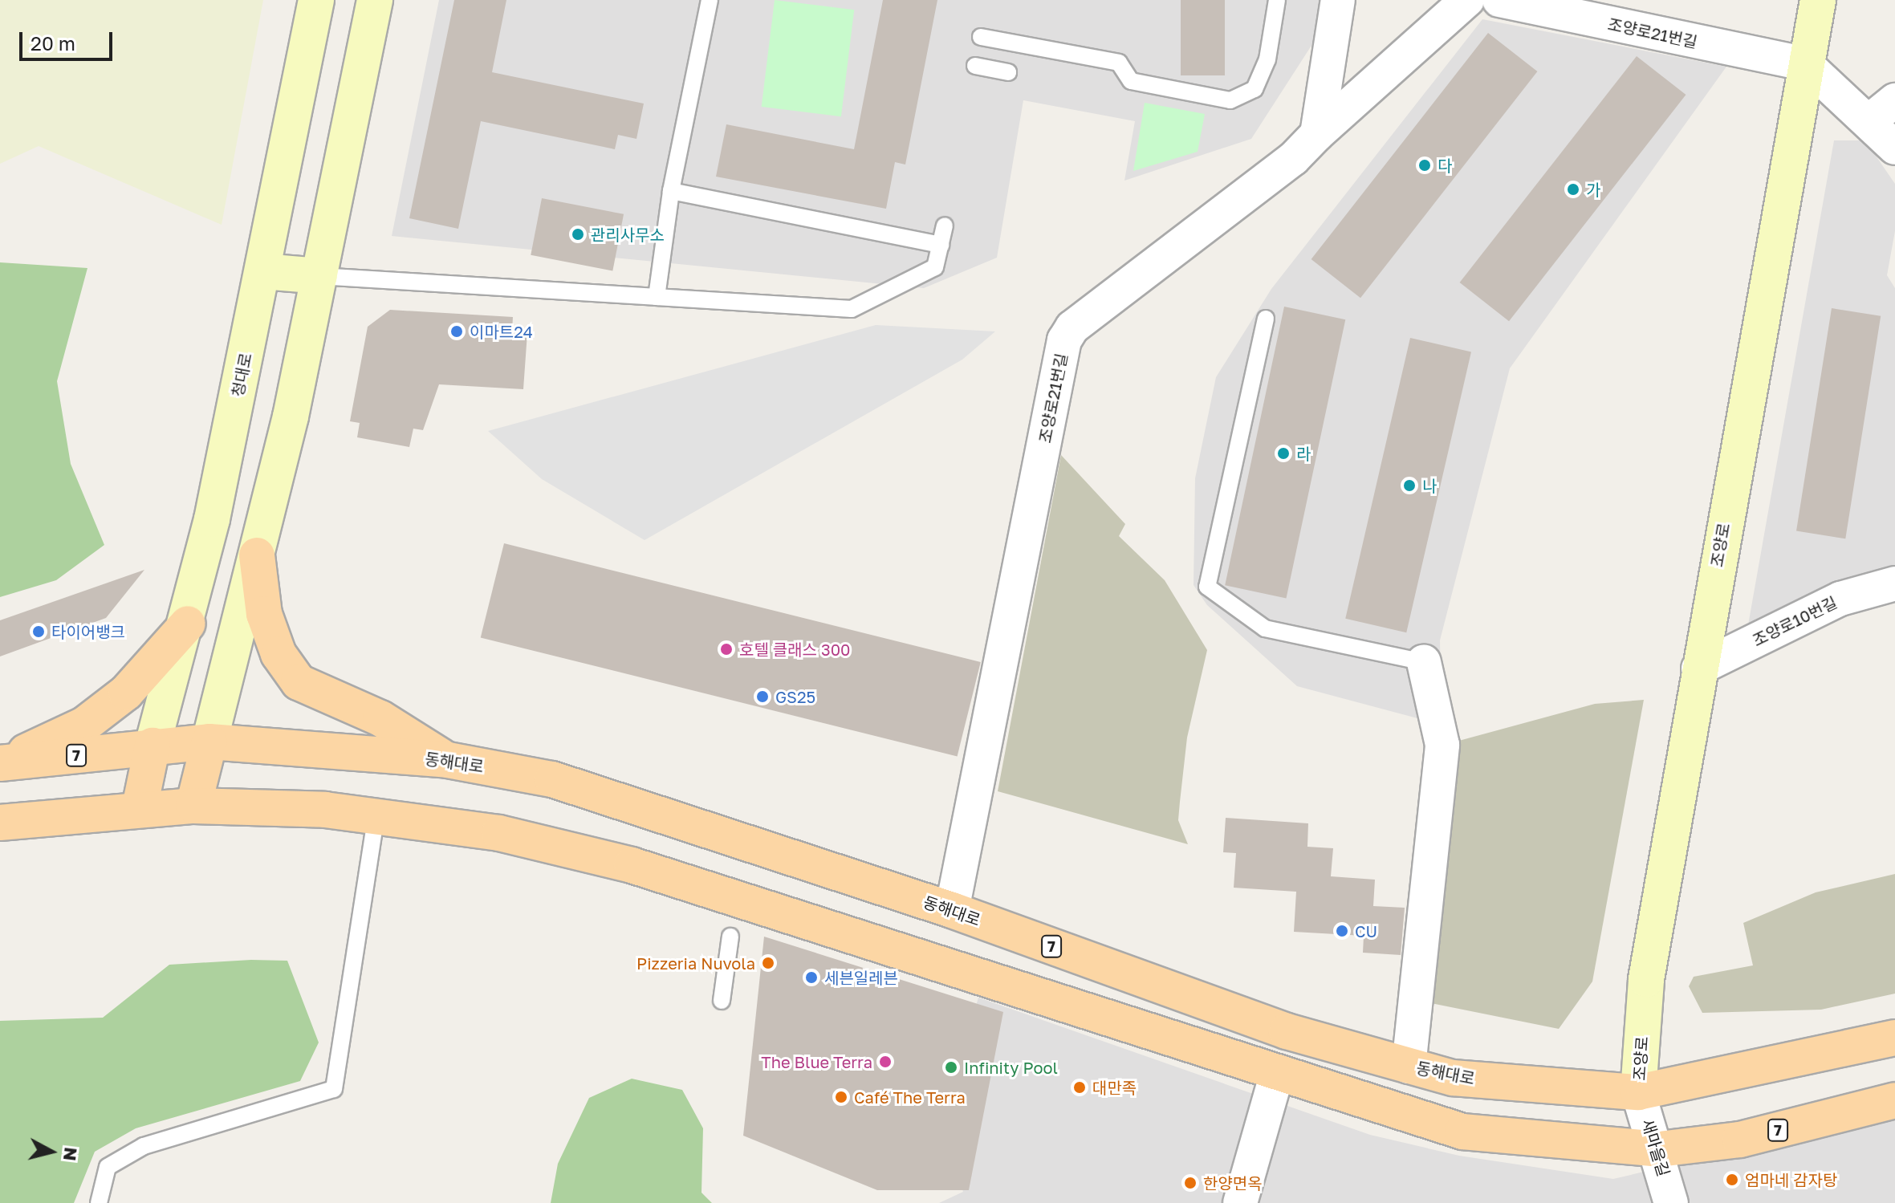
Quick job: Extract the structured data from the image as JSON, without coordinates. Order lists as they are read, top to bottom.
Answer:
{
  "streets": {
    "main road": ["7", "동해대로"],
    "street": [
      "조양로21번길",
      "청대로",
      "조양로",
      "조양로10번길",
      "새마을길"
    ]
  },
  "crossings": [
    ["조양로21번길", "조양로"],
    ["조양로21번길", "동해대로"],
    ["청대로", "동해대로"],
    ["조양로", "조양로10번길"],
    ["조양로", "동해대로"],
    ["조양로", "새마을길"],
    ["7", "새마을길"],
    ["동해대로", "새마을길"]
  ],
  "places": [
    "다",
    "가",
    "관리사무소",
    "이마트24",
    "라",
    "나",
    "타이어뱅크",
    "호텔 클래스 300",
    "GS25",
    "CU",
    "Pizzeria Nuvola",
    "세븐일레븐",
    "The Blue Terra",
    "Infinity Pool",
    "대만족",
    "Café The Terra",
    "엄마네 감자탕",
    "한양면옥"
  ],
  "scale_bar": "20 m",
  "north": "right"
}
